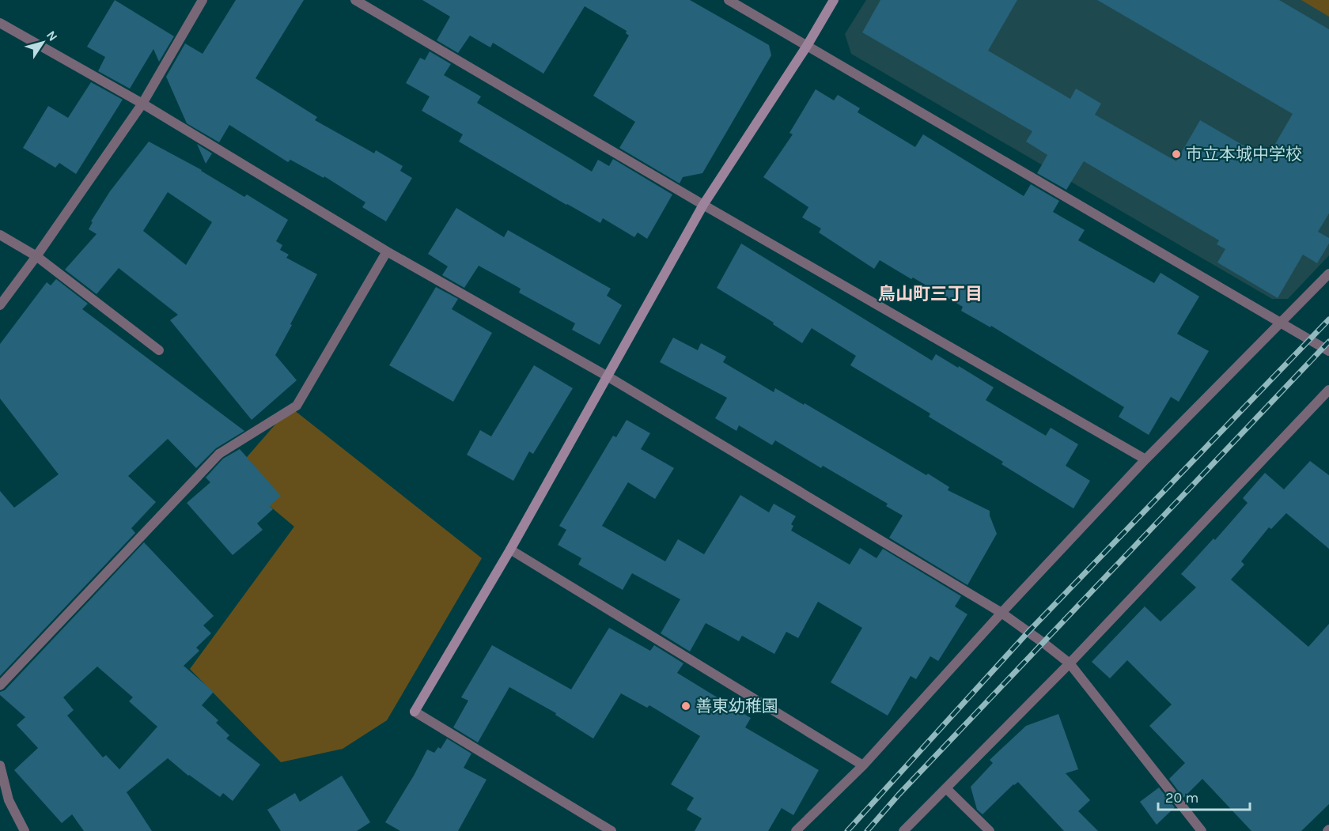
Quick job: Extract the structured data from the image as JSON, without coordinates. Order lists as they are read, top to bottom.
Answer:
{
  "districts": ["鳥山町三丁目"],
  "places": ["市立本城中学校", "善東幼稚園"],
  "scale_bar": "20 m",
  "north": "top right"
}
